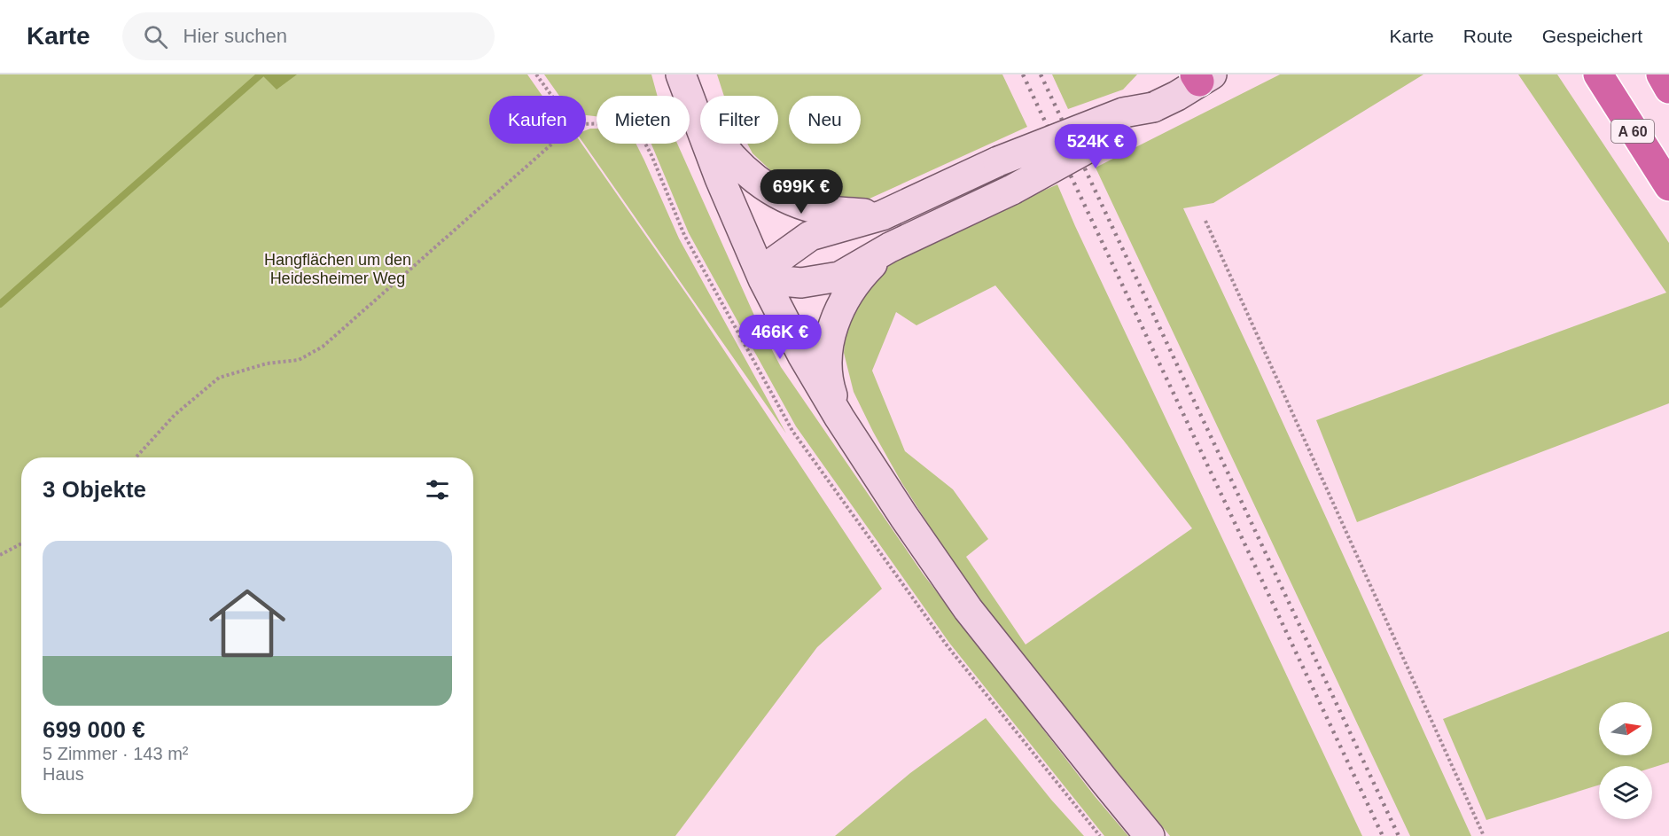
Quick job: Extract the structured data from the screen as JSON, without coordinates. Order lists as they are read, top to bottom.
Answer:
{
  "streets": {
    "highway": ["A 60"]
  },
  "parks": ["Hangflächen um den Heidesheimer Weg"],
  "north": "right",
  "page": {
    "header": "Karte",
    "search": "Hier suchen",
    "nav": ["Karte", "Route", "Gespeichert"],
    "chip": [
      "Kaufen",
      "Mieten",
      "Filter",
      "Neu"
    ],
    "price": ["524K €", "699K €", "466K €"],
    "heading": "3 Objekte",
    "list": [
      {
        "name": "699 000 €",
        "note": "5 Zimmer · 143 m² · Haus"
      }
    ]
  }
}
